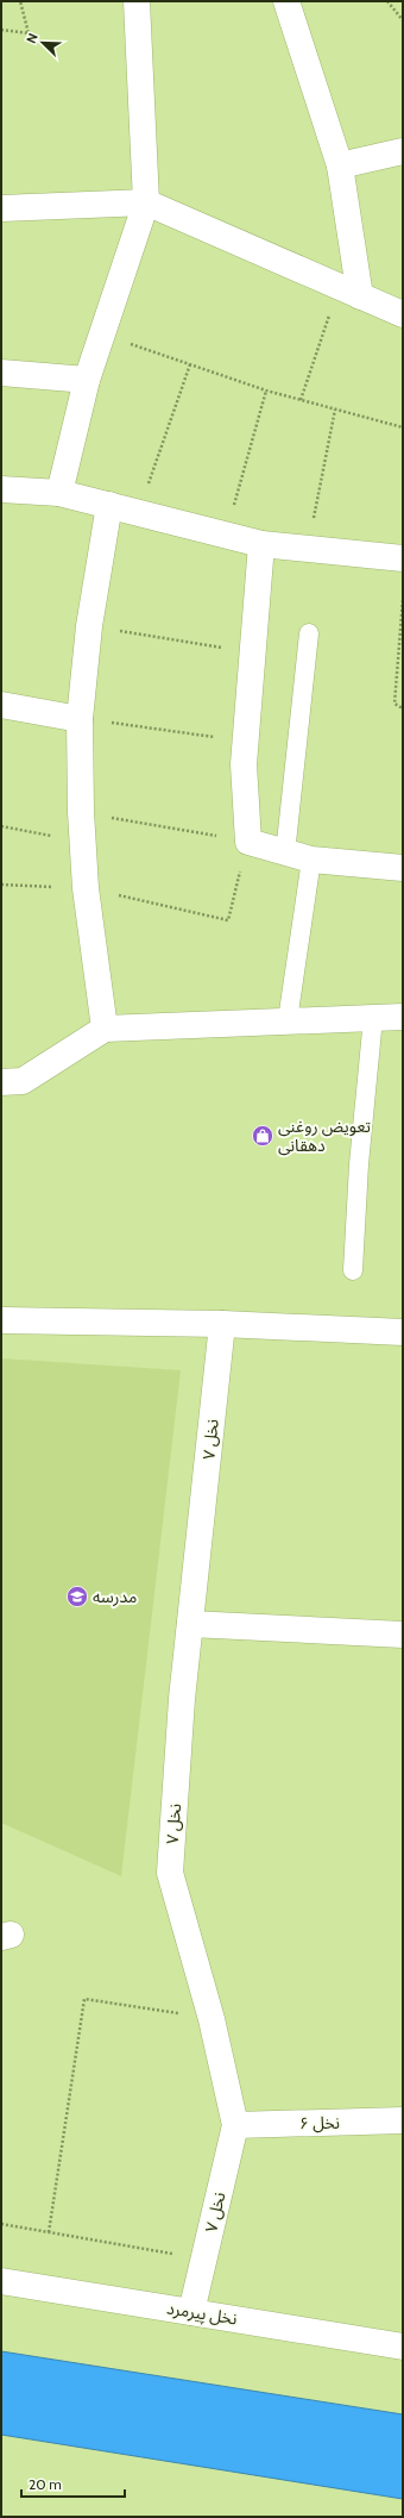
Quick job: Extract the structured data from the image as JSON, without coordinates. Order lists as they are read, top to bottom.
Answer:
{
  "streets": {
    "street": ["نخل ۷", "نخل ۶", "نخل پیرمرد"]
  },
  "crossings": [
    ["نخل ۷", "نخل ۶"],
    ["نخل ۷", "نخل پیرمرد"]
  ],
  "places": {
    "shop": ["تعویض روغنی دهقانی"],
    "school or university": ["مدرسه"]
  },
  "scale_bar": "20 m",
  "north": "top left"
}
